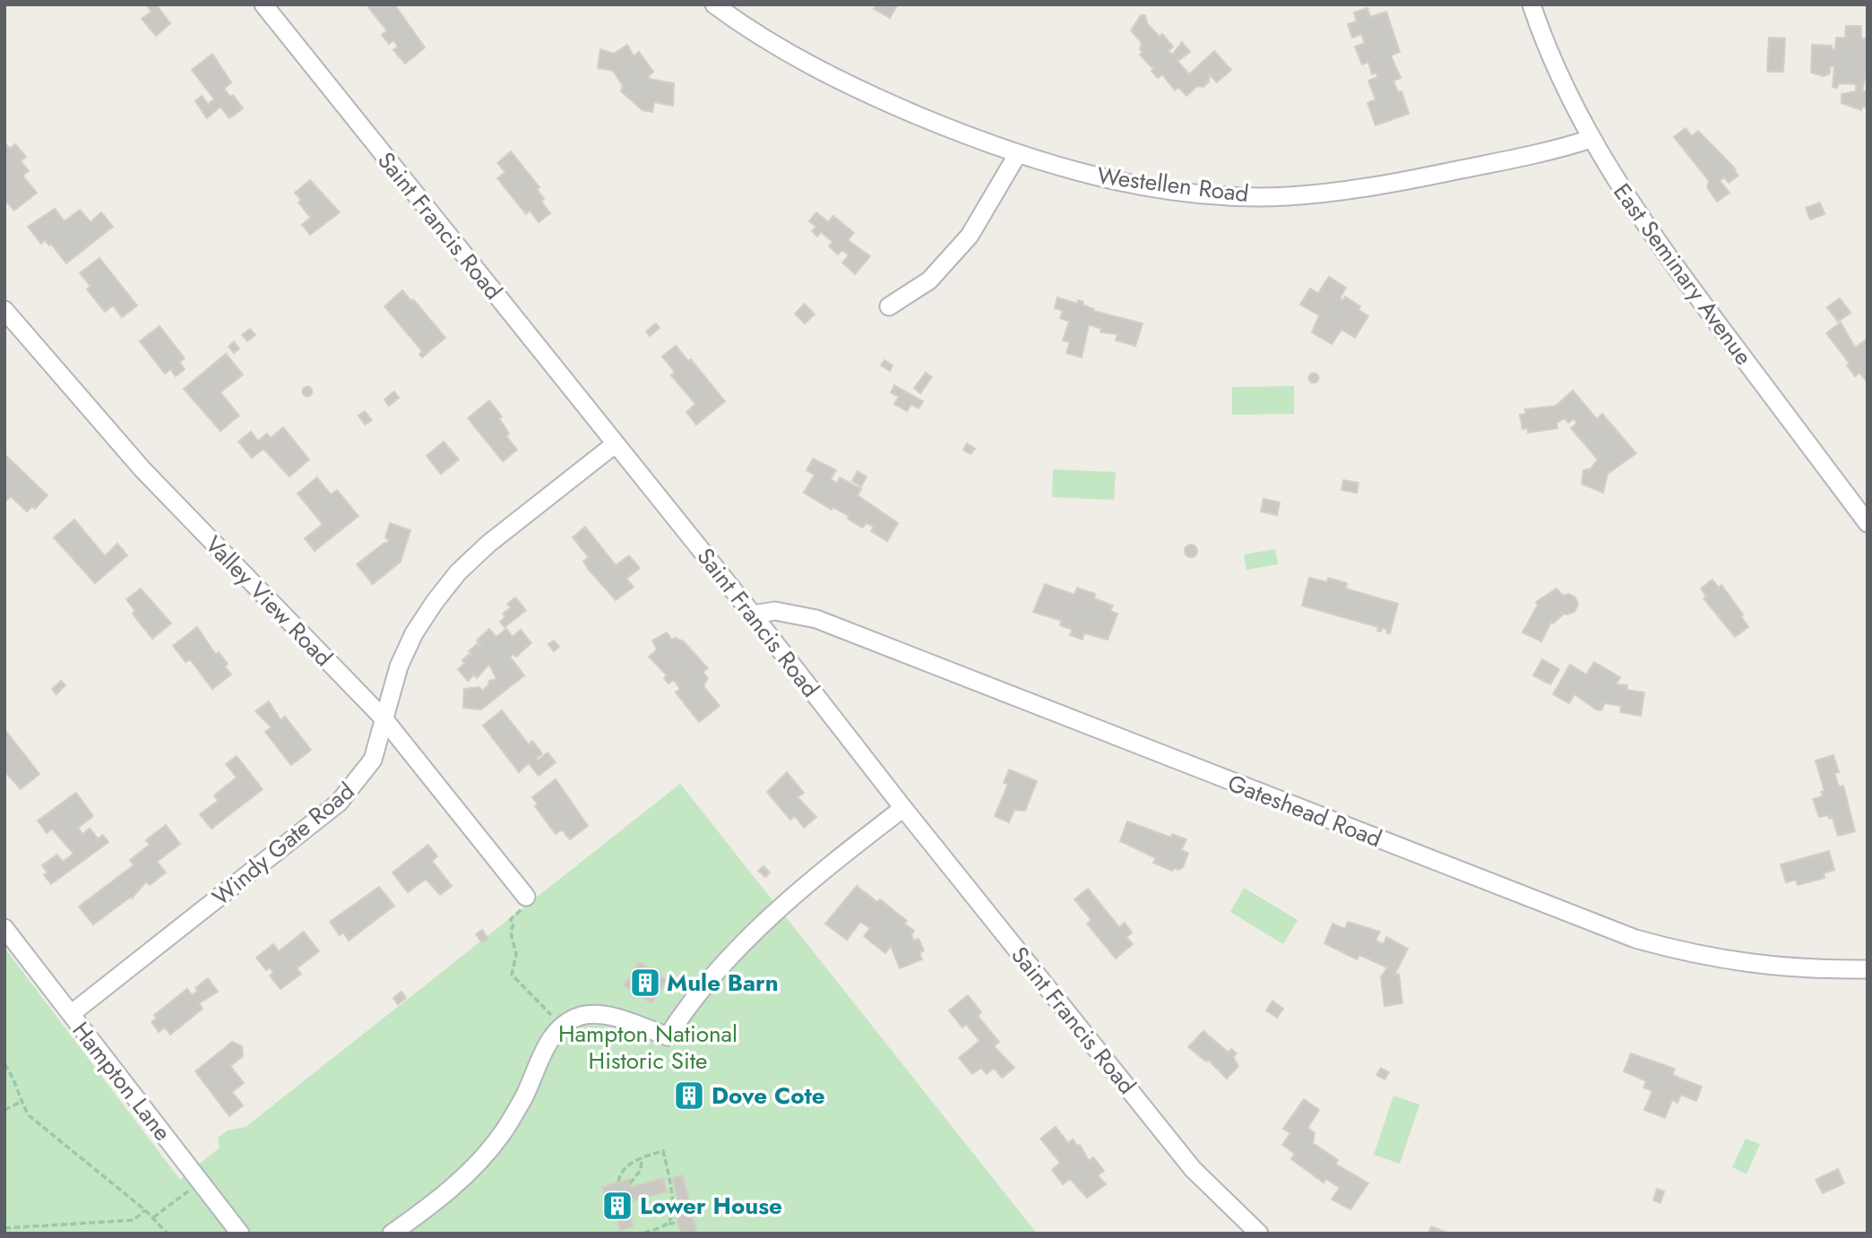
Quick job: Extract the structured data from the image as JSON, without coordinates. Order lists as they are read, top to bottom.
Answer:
{
  "streets": {
    "street": [
      "Westellen Road",
      "Saint Francis Road",
      "East Seminary Avenue",
      "Valley View Road",
      "Gateshead Road",
      "Windy Gate Road",
      "Hampton Lane"
    ]
  },
  "crossings": [
    ["Westellen Road", "East Seminary Avenue"],
    ["Saint Francis Road", "Gateshead Road"],
    ["Saint Francis Road", "Windy Gate Road"],
    ["Valley View Road", "Windy Gate Road"],
    ["Windy Gate Road", "Hampton Lane"]
  ],
  "parks": ["Hampton National Historic Site"],
  "places": {
    "building": ["Mule Barn", "Dove Cote", "Lower House"]
  }
}
